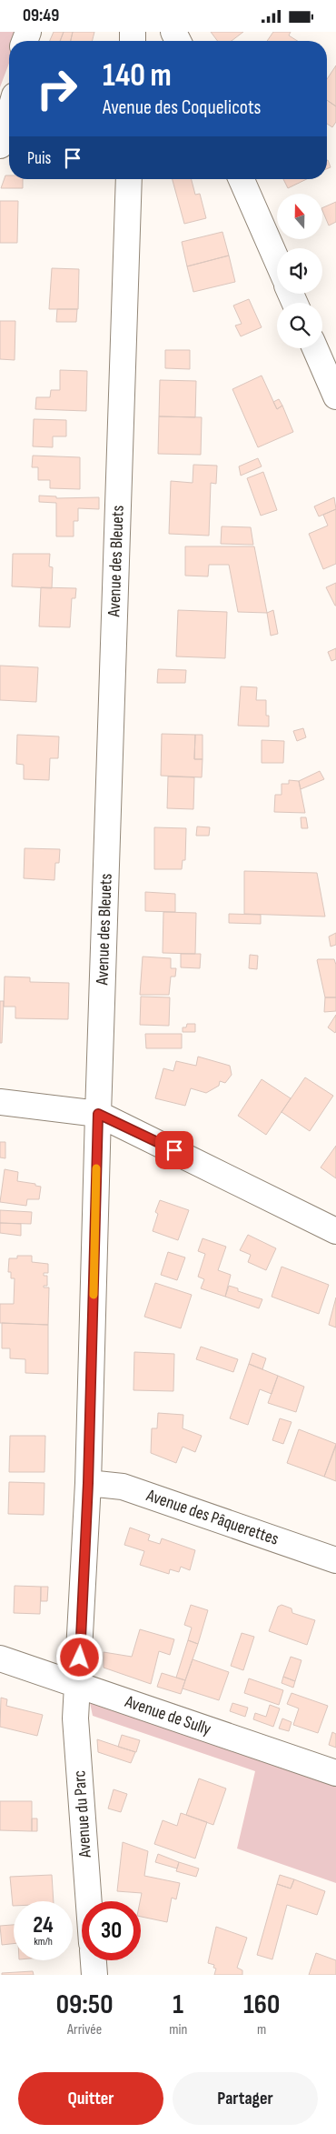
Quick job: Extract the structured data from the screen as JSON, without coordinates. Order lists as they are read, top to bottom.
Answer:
{
  "streets": {
    "street": [
      "Avenue des Bleuets",
      "Avenue des Pâquerettes",
      "Avenue de Sully",
      "Avenue du Parc"
    ]
  },
  "crossings": [
    ["Avenue des Bleuets", "Avenue des Pâquerettes"],
    ["Avenue des Bleuets", "Avenue de Sully"],
    ["Avenue des Bleuets", "Avenue du Parc"],
    ["Avenue de Sully", "Avenue du Parc"]
  ],
  "north": "top",
  "page": {
    "status": "09:49",
    "turn": ["140 m", "Avenue des Coquelicots"],
    "then": "Puis",
    "speed": "24 km/h",
    "limit": "30",
    "eta": [
      "09:50",
      "Arrivée",
      "1",
      "min",
      "160",
      "m"
    ],
    "buttons": ["Quitter", "Partager"]
  }
}
